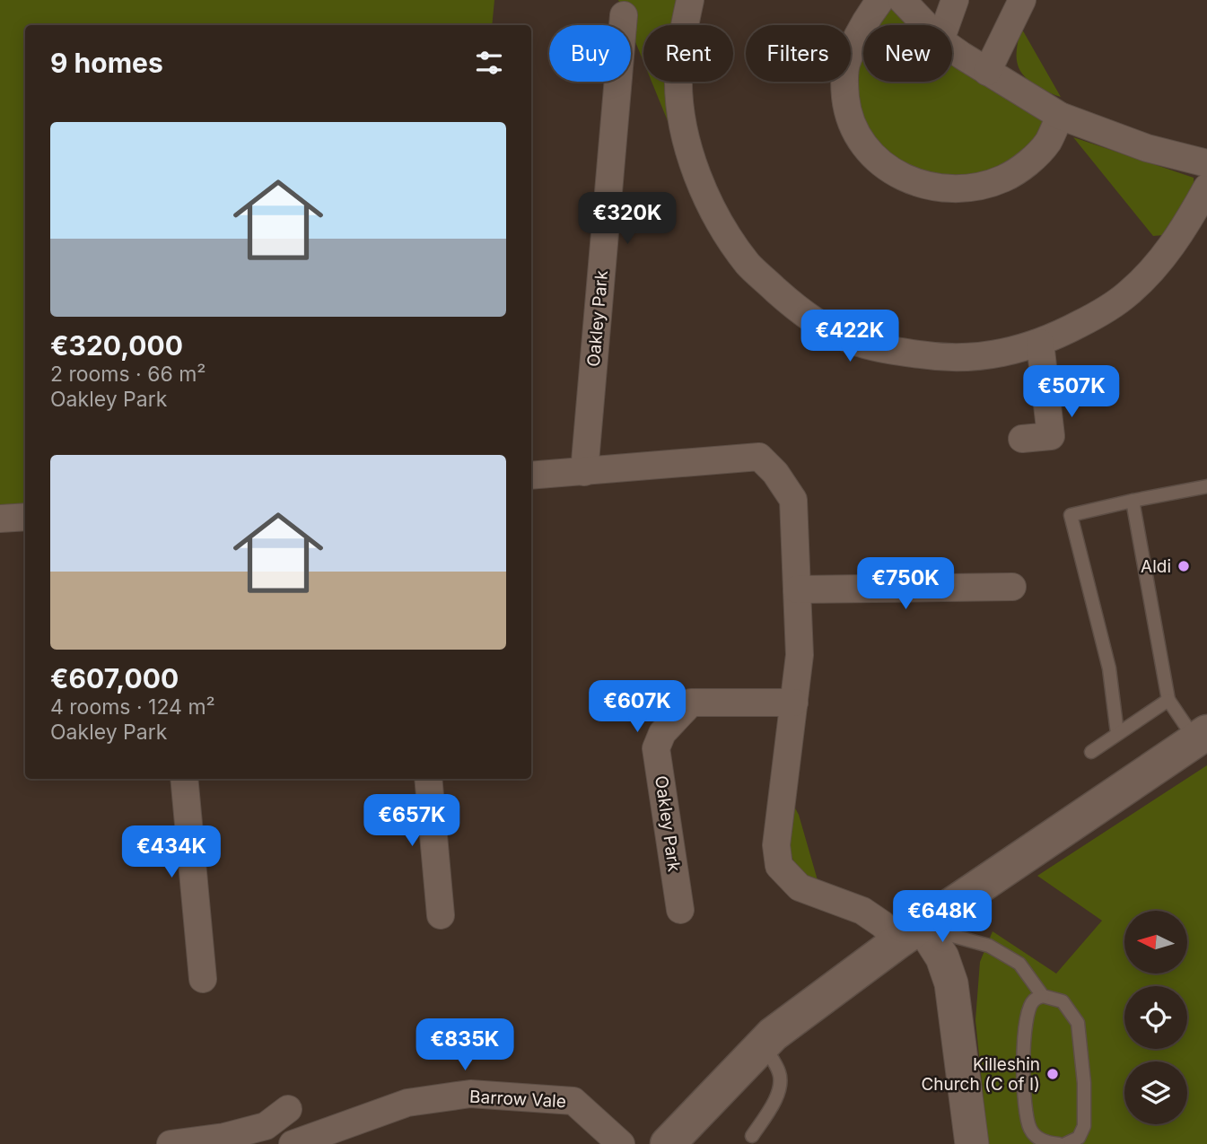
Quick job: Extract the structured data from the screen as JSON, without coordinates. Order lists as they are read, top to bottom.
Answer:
{
  "streets": {
    "street": ["Oakley Park", "Barrow Vale"]
  },
  "places": ["Aldi", "Killeshin Church (C of I)"],
  "north": "left",
  "page": {
    "chip": [
      "Buy",
      "Rent",
      "Filters",
      "New"
    ],
    "heading": "9 homes",
    "list": [
      {
        "name": "€320,000",
        "note": "2 rooms · 66 m² · Oakley Park"
      },
      {
        "name": "€607,000",
        "note": "4 rooms · 124 m² · Oakley Park"
      }
    ],
    "price": [
      "€320K",
      "€422K",
      "€507K",
      "€750K",
      "€607K",
      "€657K",
      "€434K",
      "€648K",
      "€835K"
    ]
  }
}
